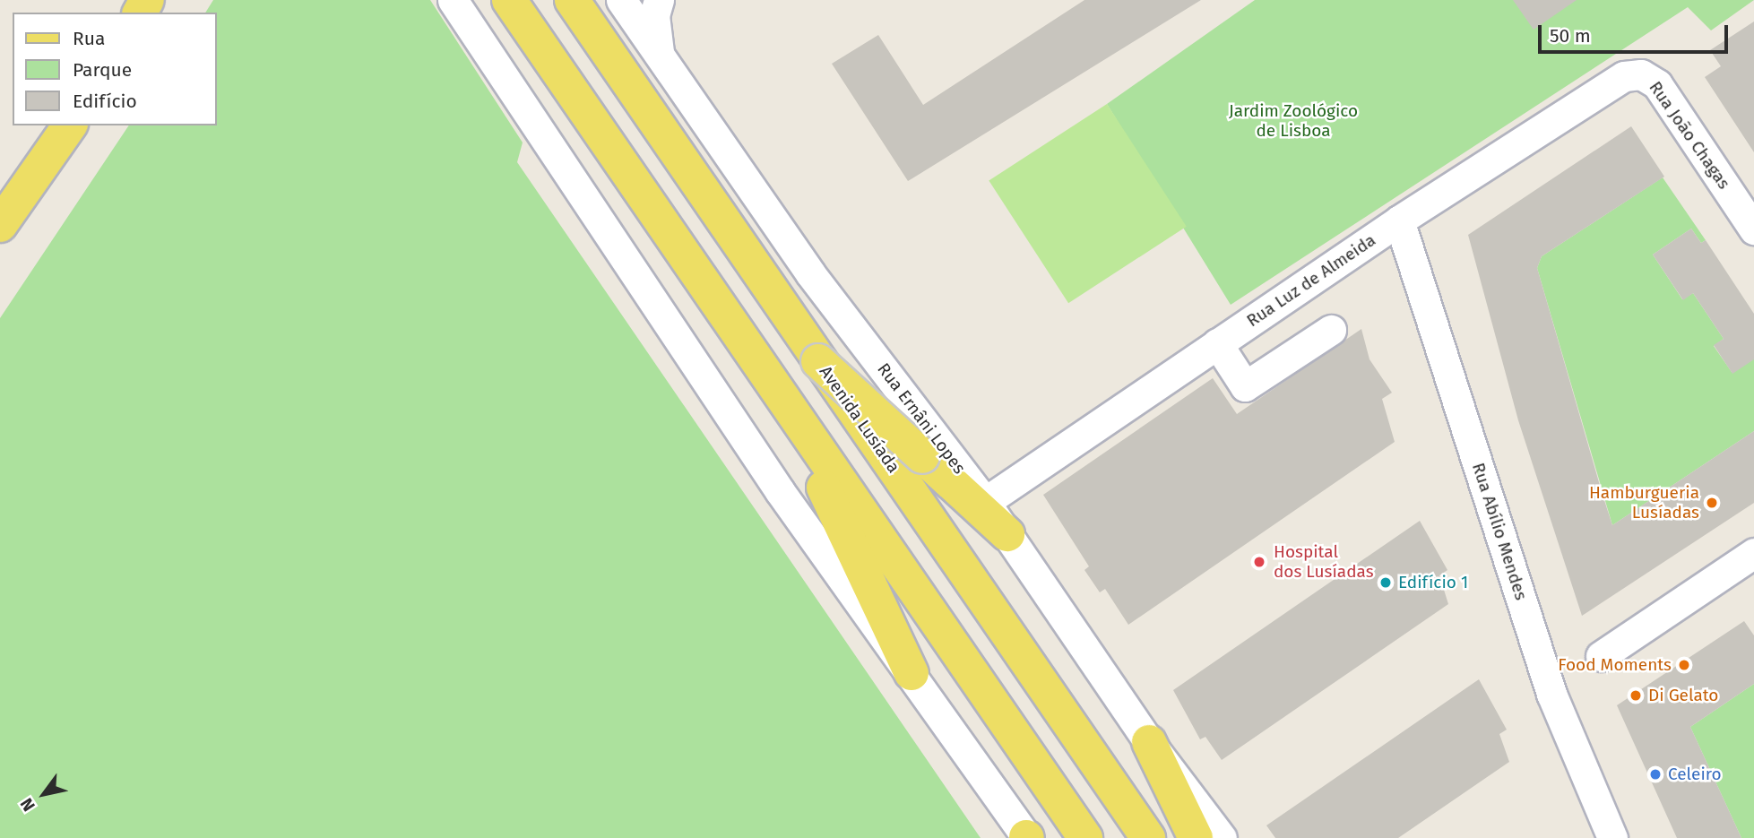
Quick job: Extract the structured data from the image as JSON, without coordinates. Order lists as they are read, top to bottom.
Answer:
{
  "streets": {
    "main road": ["Avenida Lusíada"],
    "street": [
      "Rua João Chagas",
      "Rua Luz de Almeida",
      "Rua Ernâni Lopes",
      "Rua Abílio Mendes"
    ]
  },
  "crossings": [
    ["Rua João Chagas", "Rua Luz de Almeida"],
    ["Rua Luz de Almeida", "Rua Ernâni Lopes"],
    ["Rua Luz de Almeida", "Rua Abílio Mendes"]
  ],
  "parks": ["Jardim Zoológico de Lisboa"],
  "places": [
    "Hamburgueria Lusíadas",
    "Hospital dos Lusíadas",
    "Edifício 1",
    "Food Moments",
    "Di Gelato",
    "Celeiro"
  ],
  "legend": ["Rua", "Parque", "Edifício"],
  "scale_bar": "50 m",
  "north": "bottom left"
}
